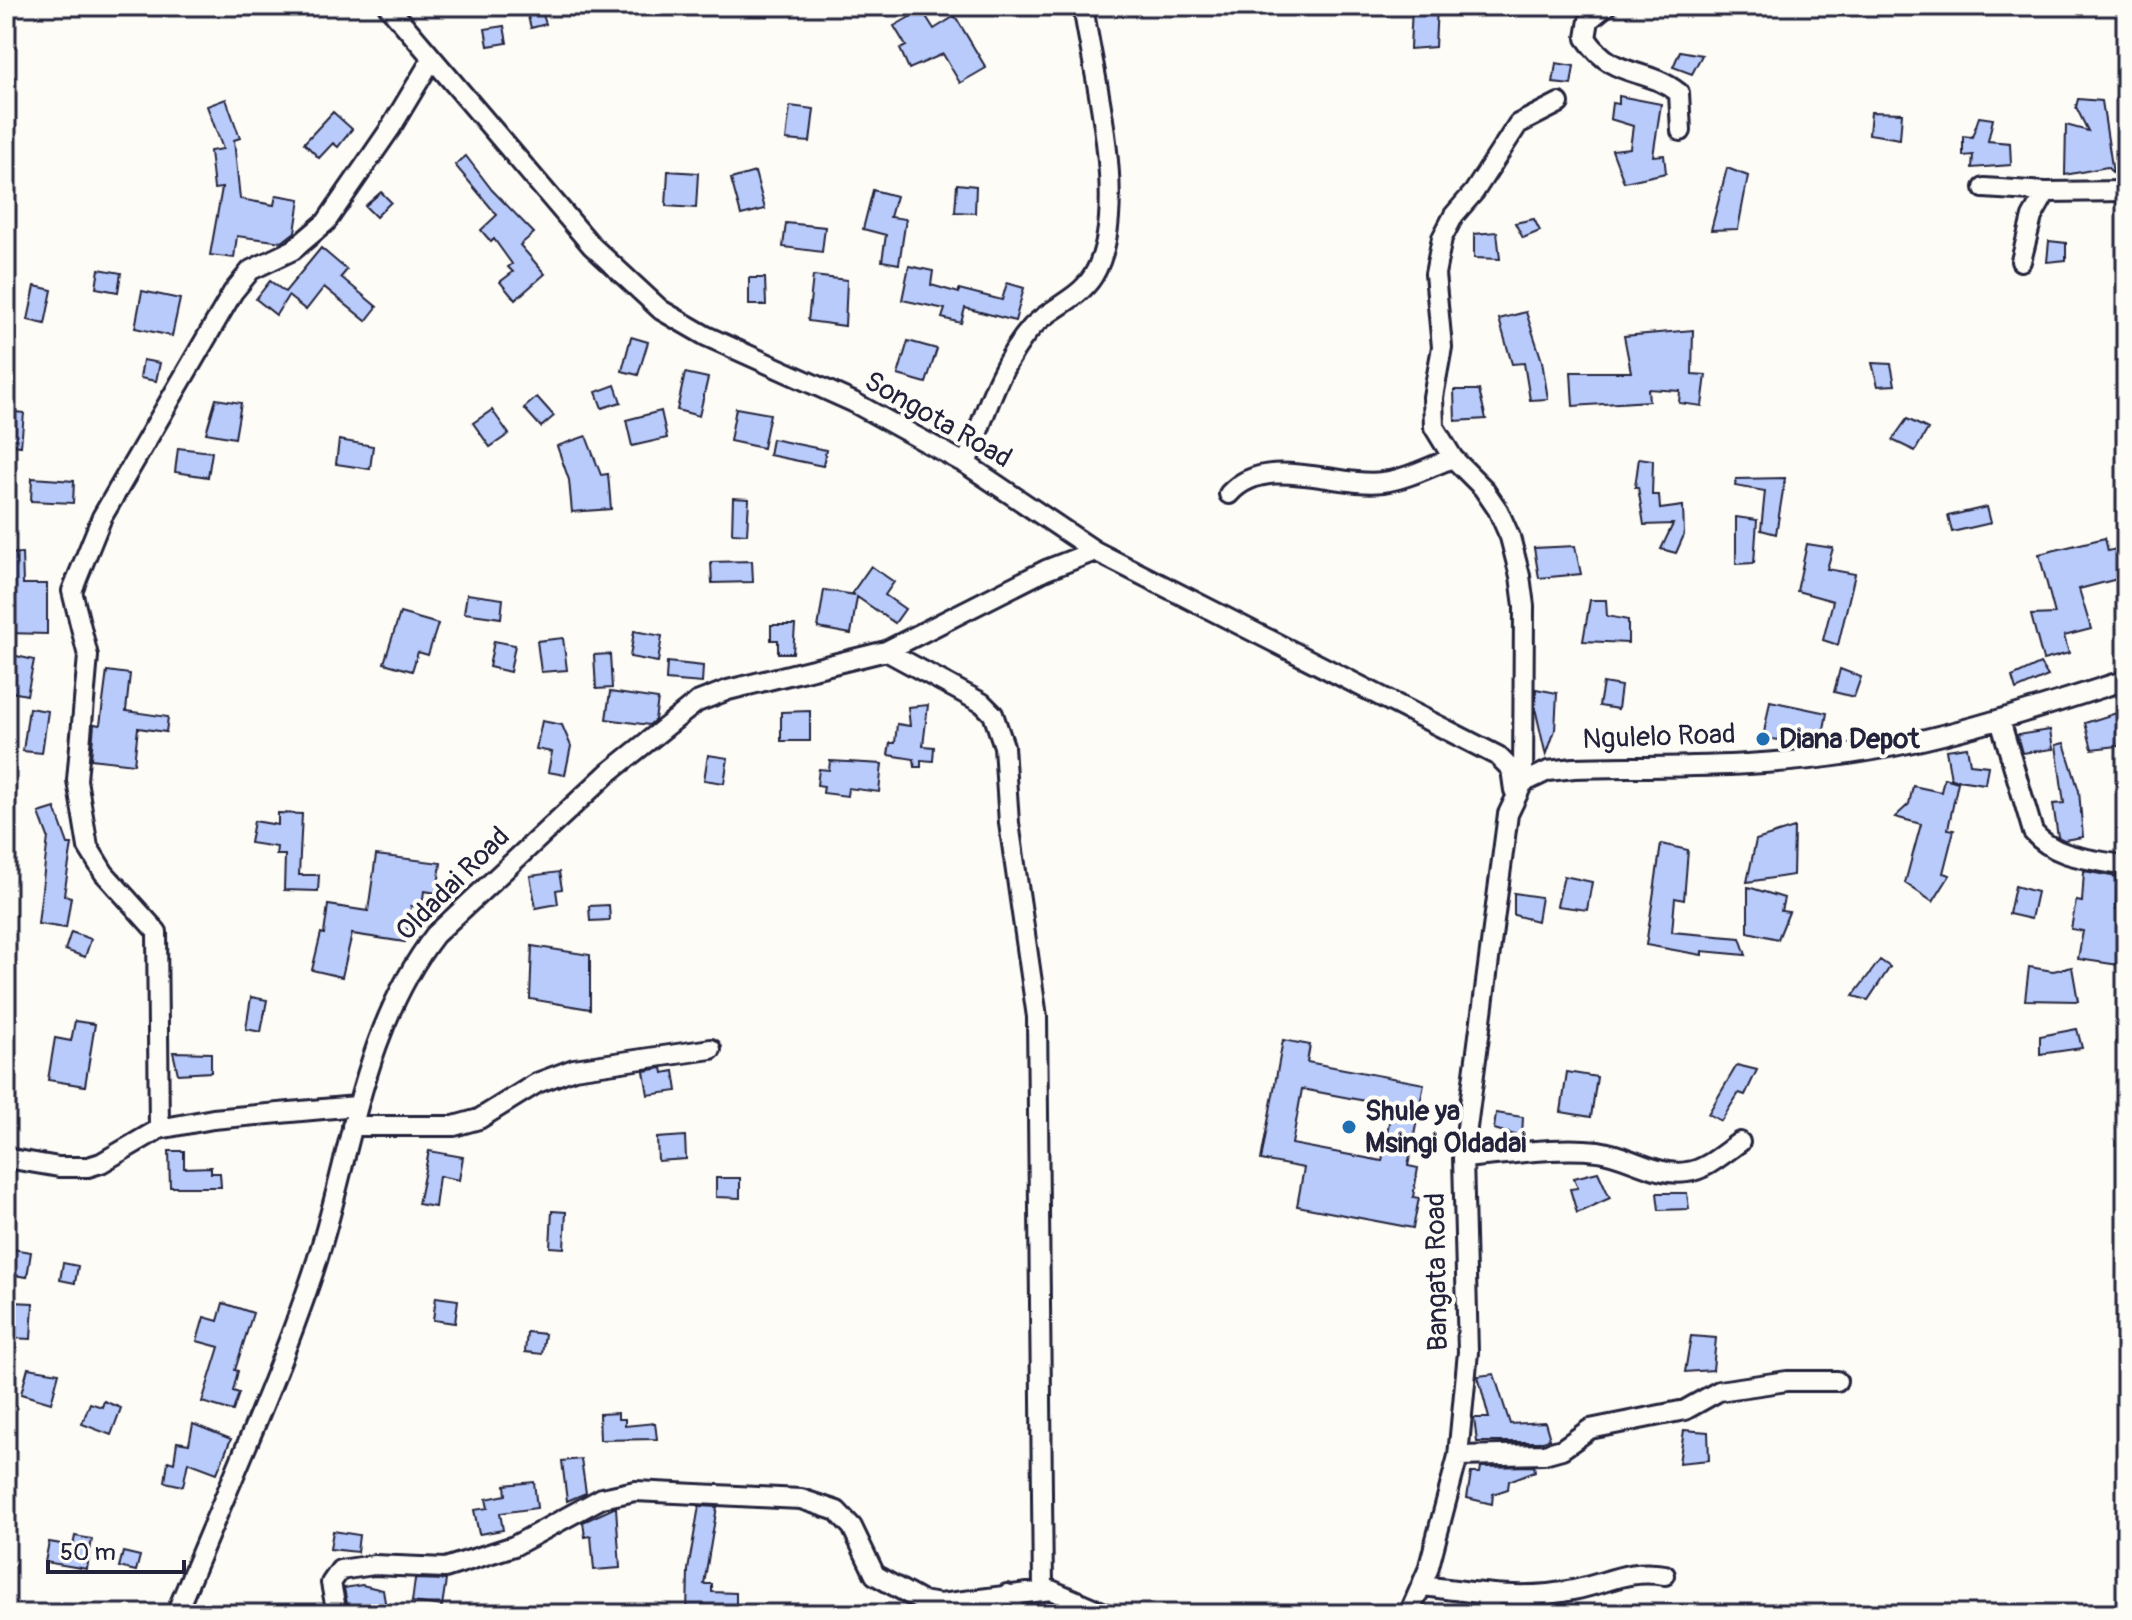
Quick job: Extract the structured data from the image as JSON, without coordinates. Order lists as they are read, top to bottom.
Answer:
{
  "streets": {
    "street": [
      "Songota Road",
      "Ngulelo Road",
      "Oldadai Road",
      "Bangata Road"
    ]
  },
  "crossings": [
    ["Songota Road", "Ngulelo Road"],
    ["Songota Road", "Oldadai Road"],
    ["Songota Road", "Bangata Road"],
    ["Ngulelo Road", "Bangata Road"]
  ],
  "places": ["Diana Depot", "Shule ya Msingi Oldadai"],
  "scale_bar": "50 m"
}
